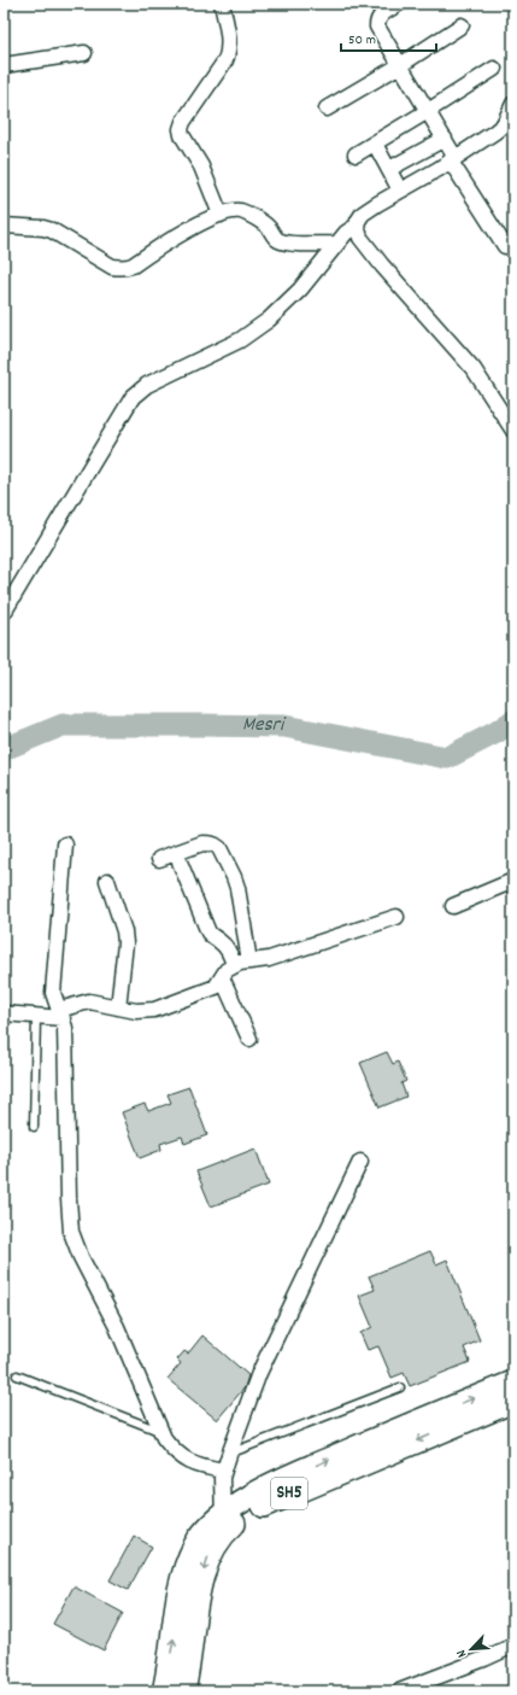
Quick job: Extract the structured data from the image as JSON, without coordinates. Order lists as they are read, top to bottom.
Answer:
{
  "streets": {
    "main road": ["SH5"]
  },
  "water": ["Mesri"],
  "scale_bar": "50 m",
  "north": "bottom left"
}
